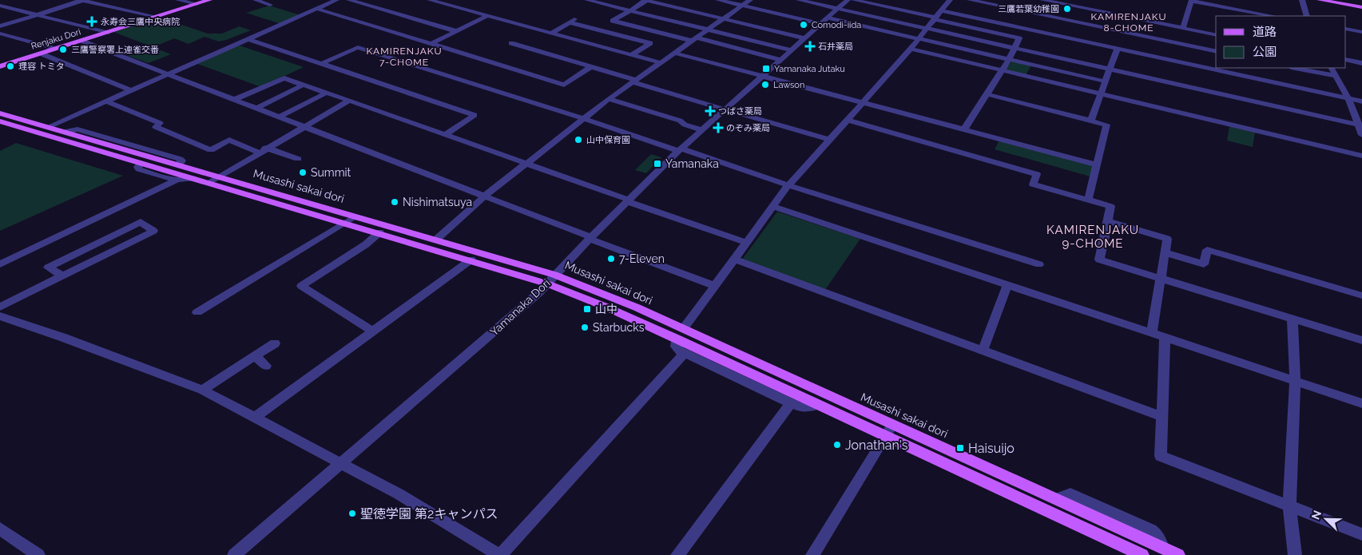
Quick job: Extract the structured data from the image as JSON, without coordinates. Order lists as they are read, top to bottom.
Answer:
{
  "streets": {
    "main road": ["Renjaku Dori", "Musashi sakai dori"],
    "street": ["Yamanaka Dori"]
  },
  "crossings": [
    ["Musashi sakai dori", "Yamanaka Dori"]
  ],
  "districts": ["KAMIRENJAKU 8-CHOME", "KAMIRENJAKU 7-CHOME", "KAMIRENJAKU 9-CHOME"],
  "places": {
    "other": [
      "三鷹若葉幼稚園",
      "Comodi-iida",
      "三鷹警察署上連雀交番",
      "理容 トミタ",
      "Lawson",
      "山中保育園",
      "Summit",
      "Nishimatsuya",
      "7-Eleven",
      "Starbucks",
      "Jonathan's",
      "聖徳学園 第2キャンパス"
    ],
    "health": [
      "永寿会三鷹中央病院",
      "石井薬局",
      "つばさ薬局",
      "のぞみ薬局"
    ],
    "transit": [
      "Yamanaka Jutaku",
      "Yamanaka",
      "山中",
      "Haisuijo"
    ]
  },
  "legend": ["道路", "公園"],
  "north": "top left"
}
